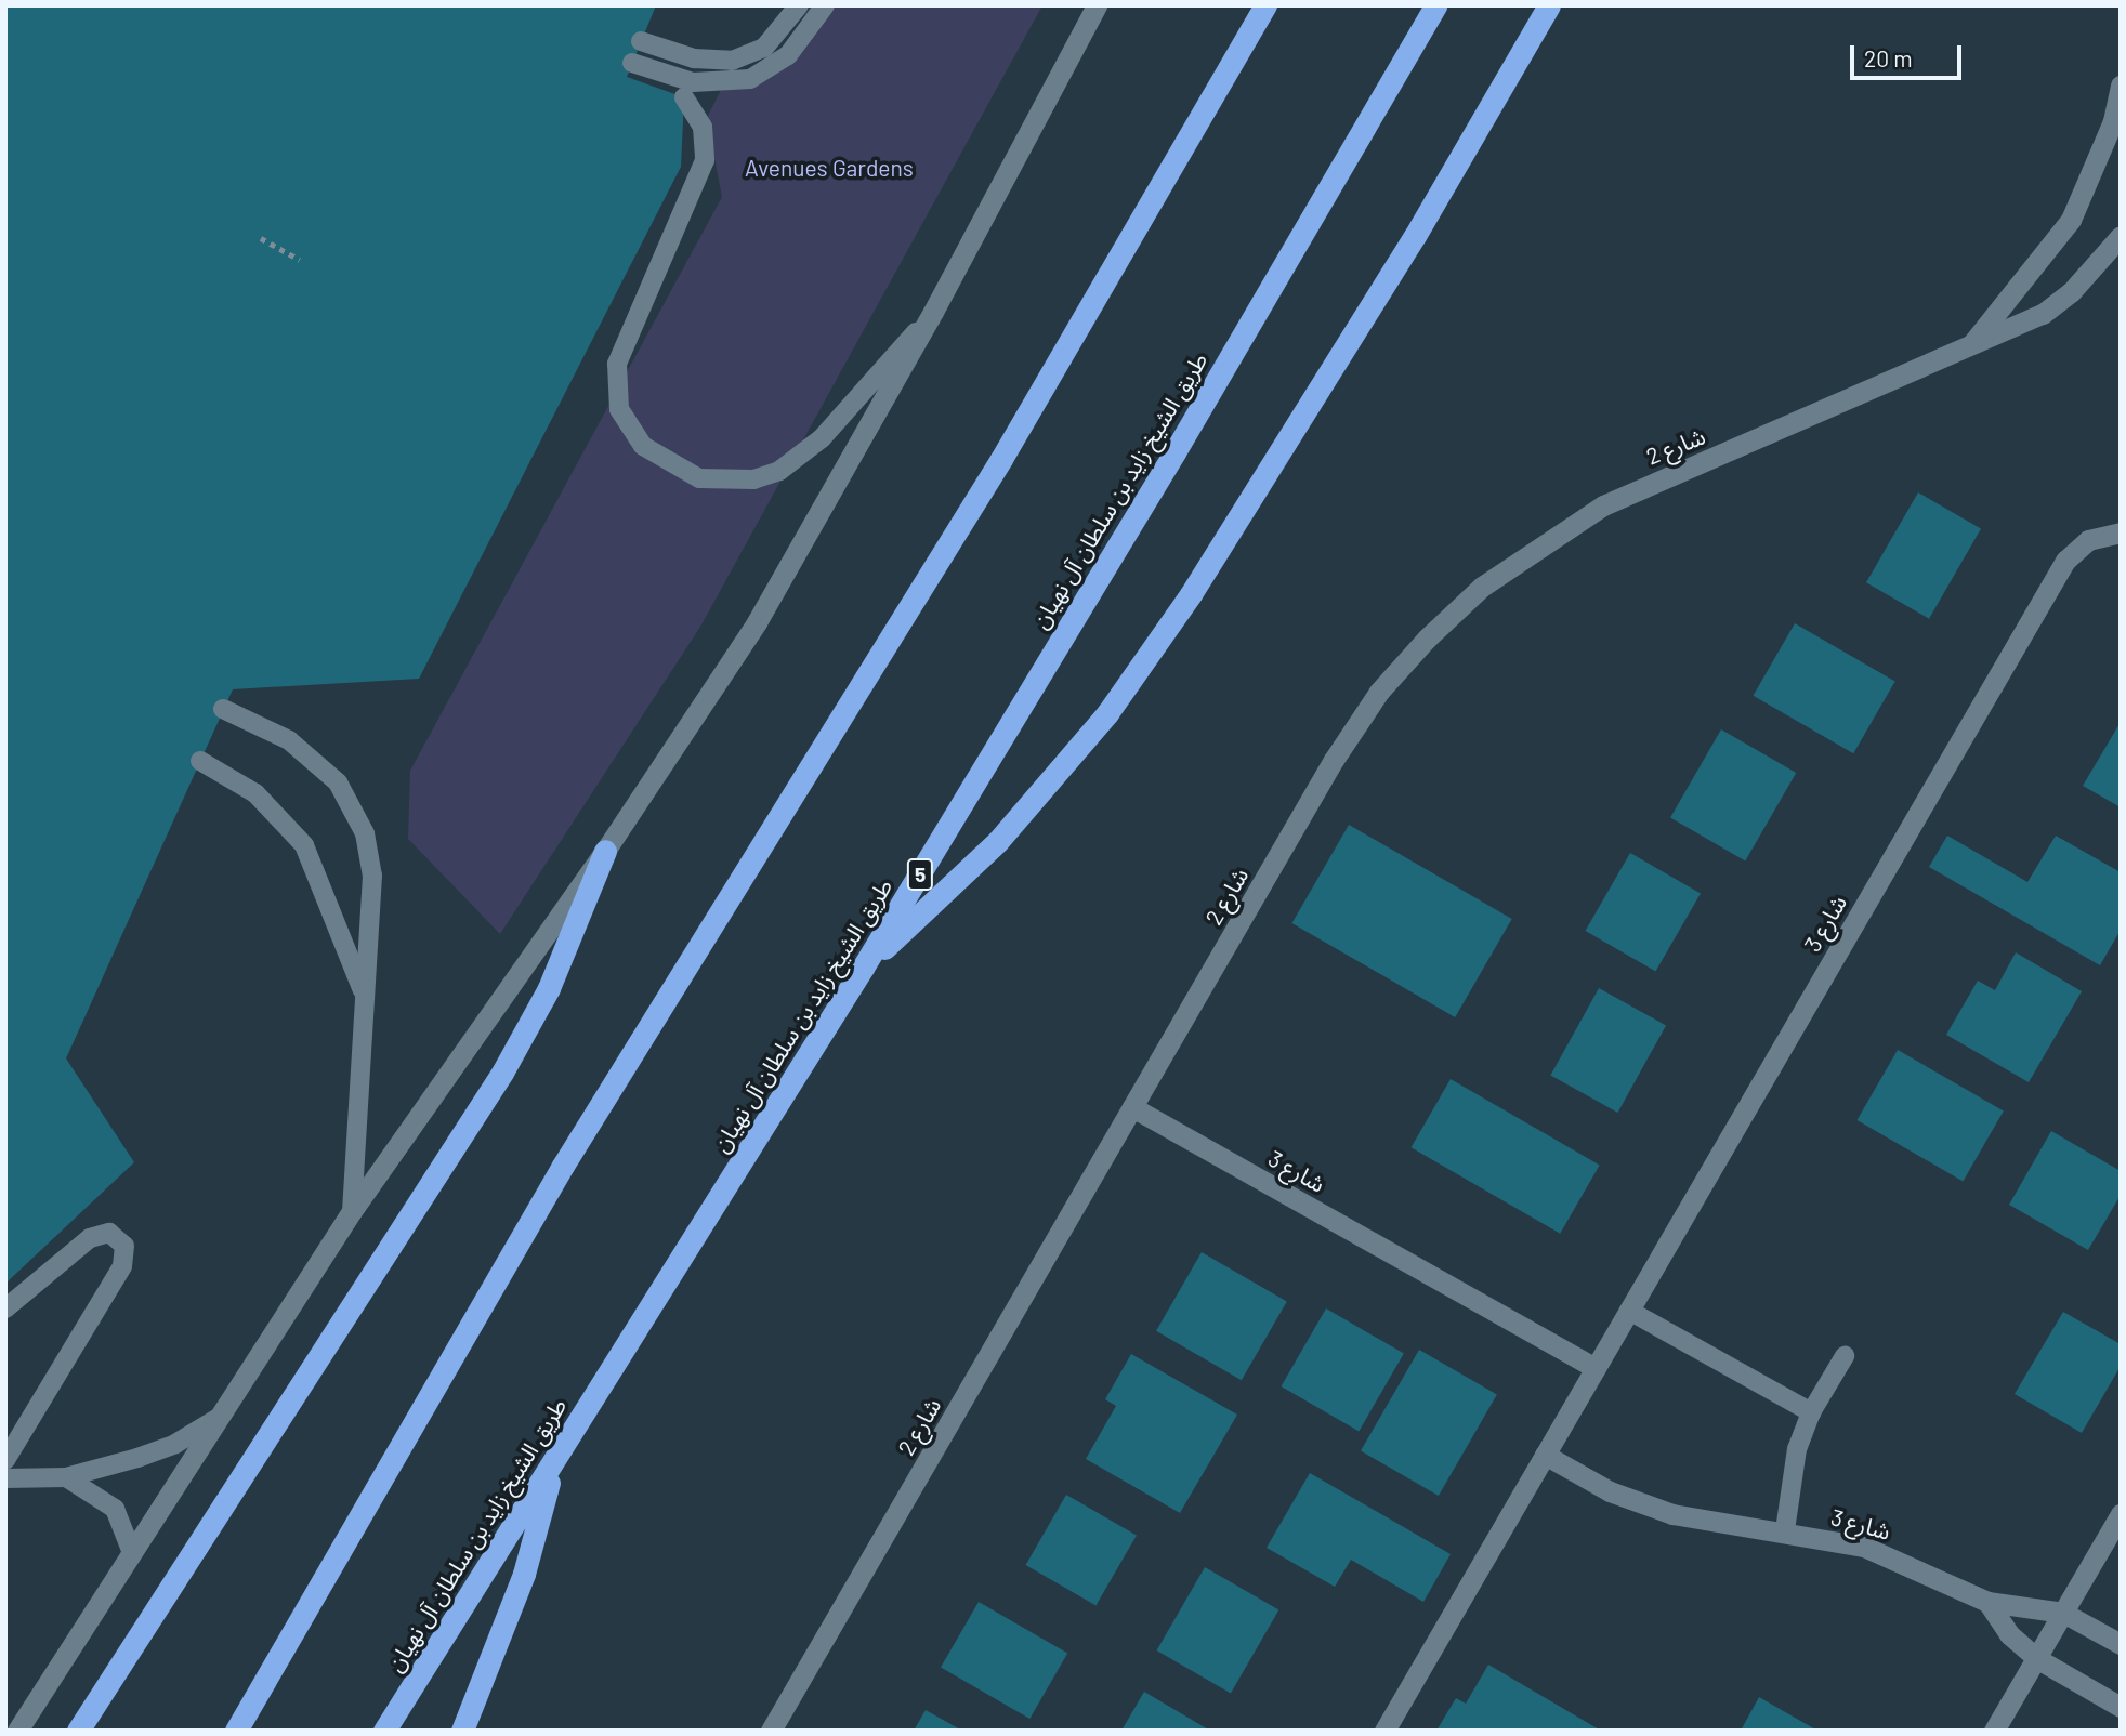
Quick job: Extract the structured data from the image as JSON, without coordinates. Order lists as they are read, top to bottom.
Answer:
{
  "streets": {
    "highway": ["طريق الشيخ زايد بن سلطان آل نهيان", "5"],
    "street": ["شارع 2", "شارع 3"]
  },
  "crossings": [
    ["شارع 2", "شارع 3"]
  ],
  "parks": ["Avenues Gardens"],
  "scale_bar": "20 m"
}
